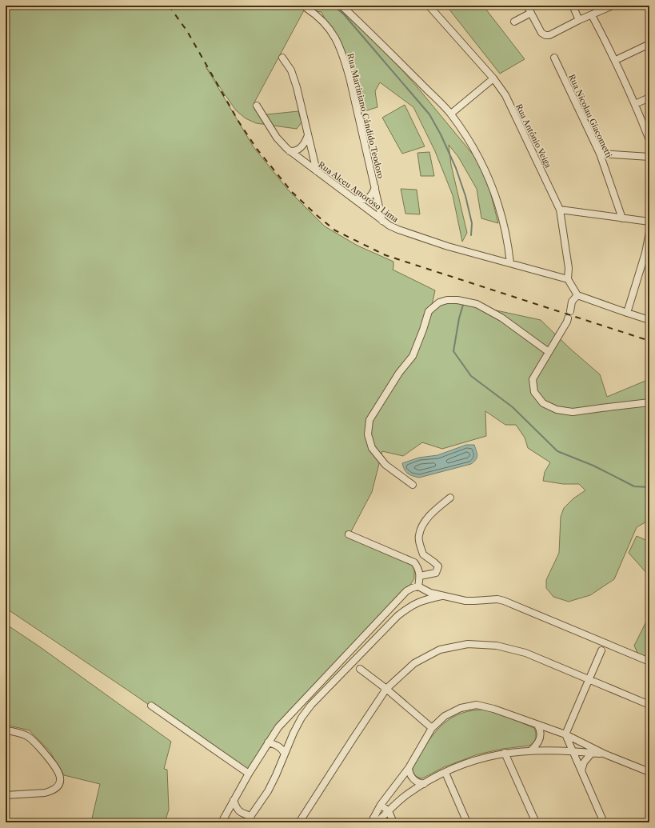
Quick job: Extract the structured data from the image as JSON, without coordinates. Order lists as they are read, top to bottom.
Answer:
{
  "streets": {
    "street": [
      "Rua Martiniano Cândido Teodoro",
      "Rua Nicolau Giacometti",
      "Rua Antônio Veiga",
      "Rua Alceu Amoroso Lima"
    ]
  },
  "crossings": [
    ["Rua Martiniano Cândido Teodoro", "Rua Alceu Amoroso Lima"],
    ["Rua Antônio Veiga", "Rua Alceu Amoroso Lima"]
  ]
}
